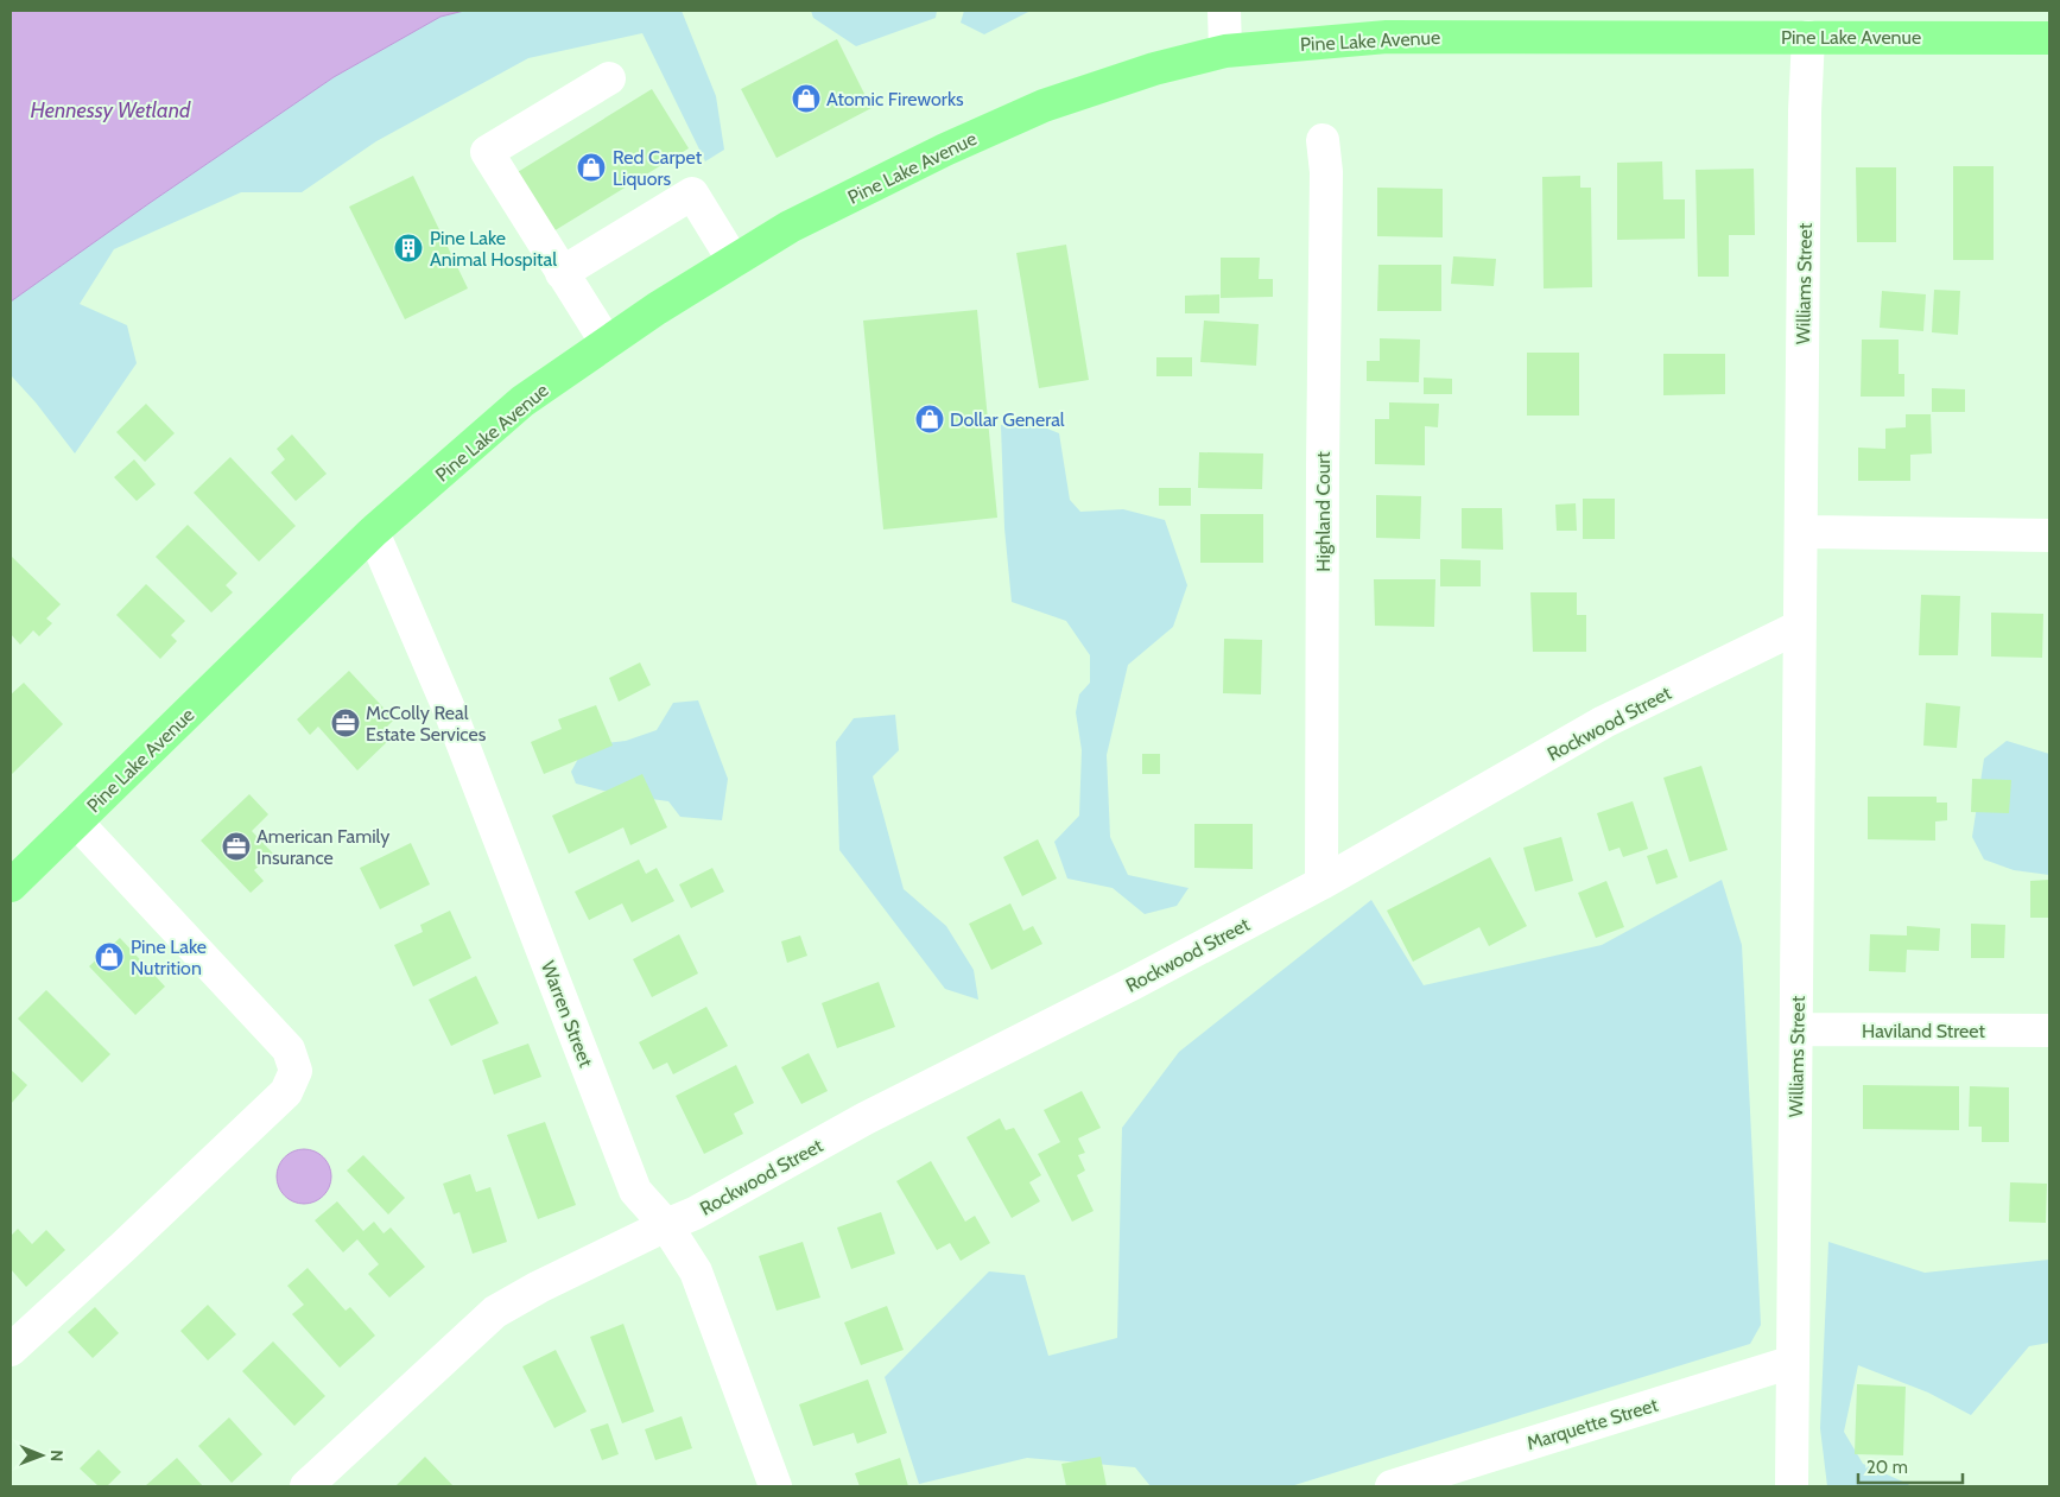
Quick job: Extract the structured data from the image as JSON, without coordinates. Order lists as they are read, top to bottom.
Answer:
{
  "streets": {
    "main road": ["Pine Lake Avenue"],
    "street": [
      "Williams Street",
      "Highland Court",
      "Rockwood Street",
      "Warren Street",
      "Haviland Street",
      "Marquette Street"
    ]
  },
  "crossings": [
    ["Pine Lake Avenue", "Williams Street"],
    ["Pine Lake Avenue", "Warren Street"],
    ["Williams Street", "Rockwood Street"],
    ["Williams Street", "Haviland Street"],
    ["Williams Street", "Marquette Street"],
    ["Highland Court", "Rockwood Street"],
    ["Rockwood Street", "Warren Street"]
  ],
  "water": ["Hennessy Wetland"],
  "places": {
    "shop": [
      "Atomic Fireworks",
      "Red Carpet Liquors",
      "Dollar General",
      "Pine Lake Nutrition"
    ],
    "building": ["Pine Lake Animal Hospital"],
    "office": ["McColly Real Estate Services", "American Family Insurance"]
  },
  "scale_bar": "20 m",
  "north": "right"
}
